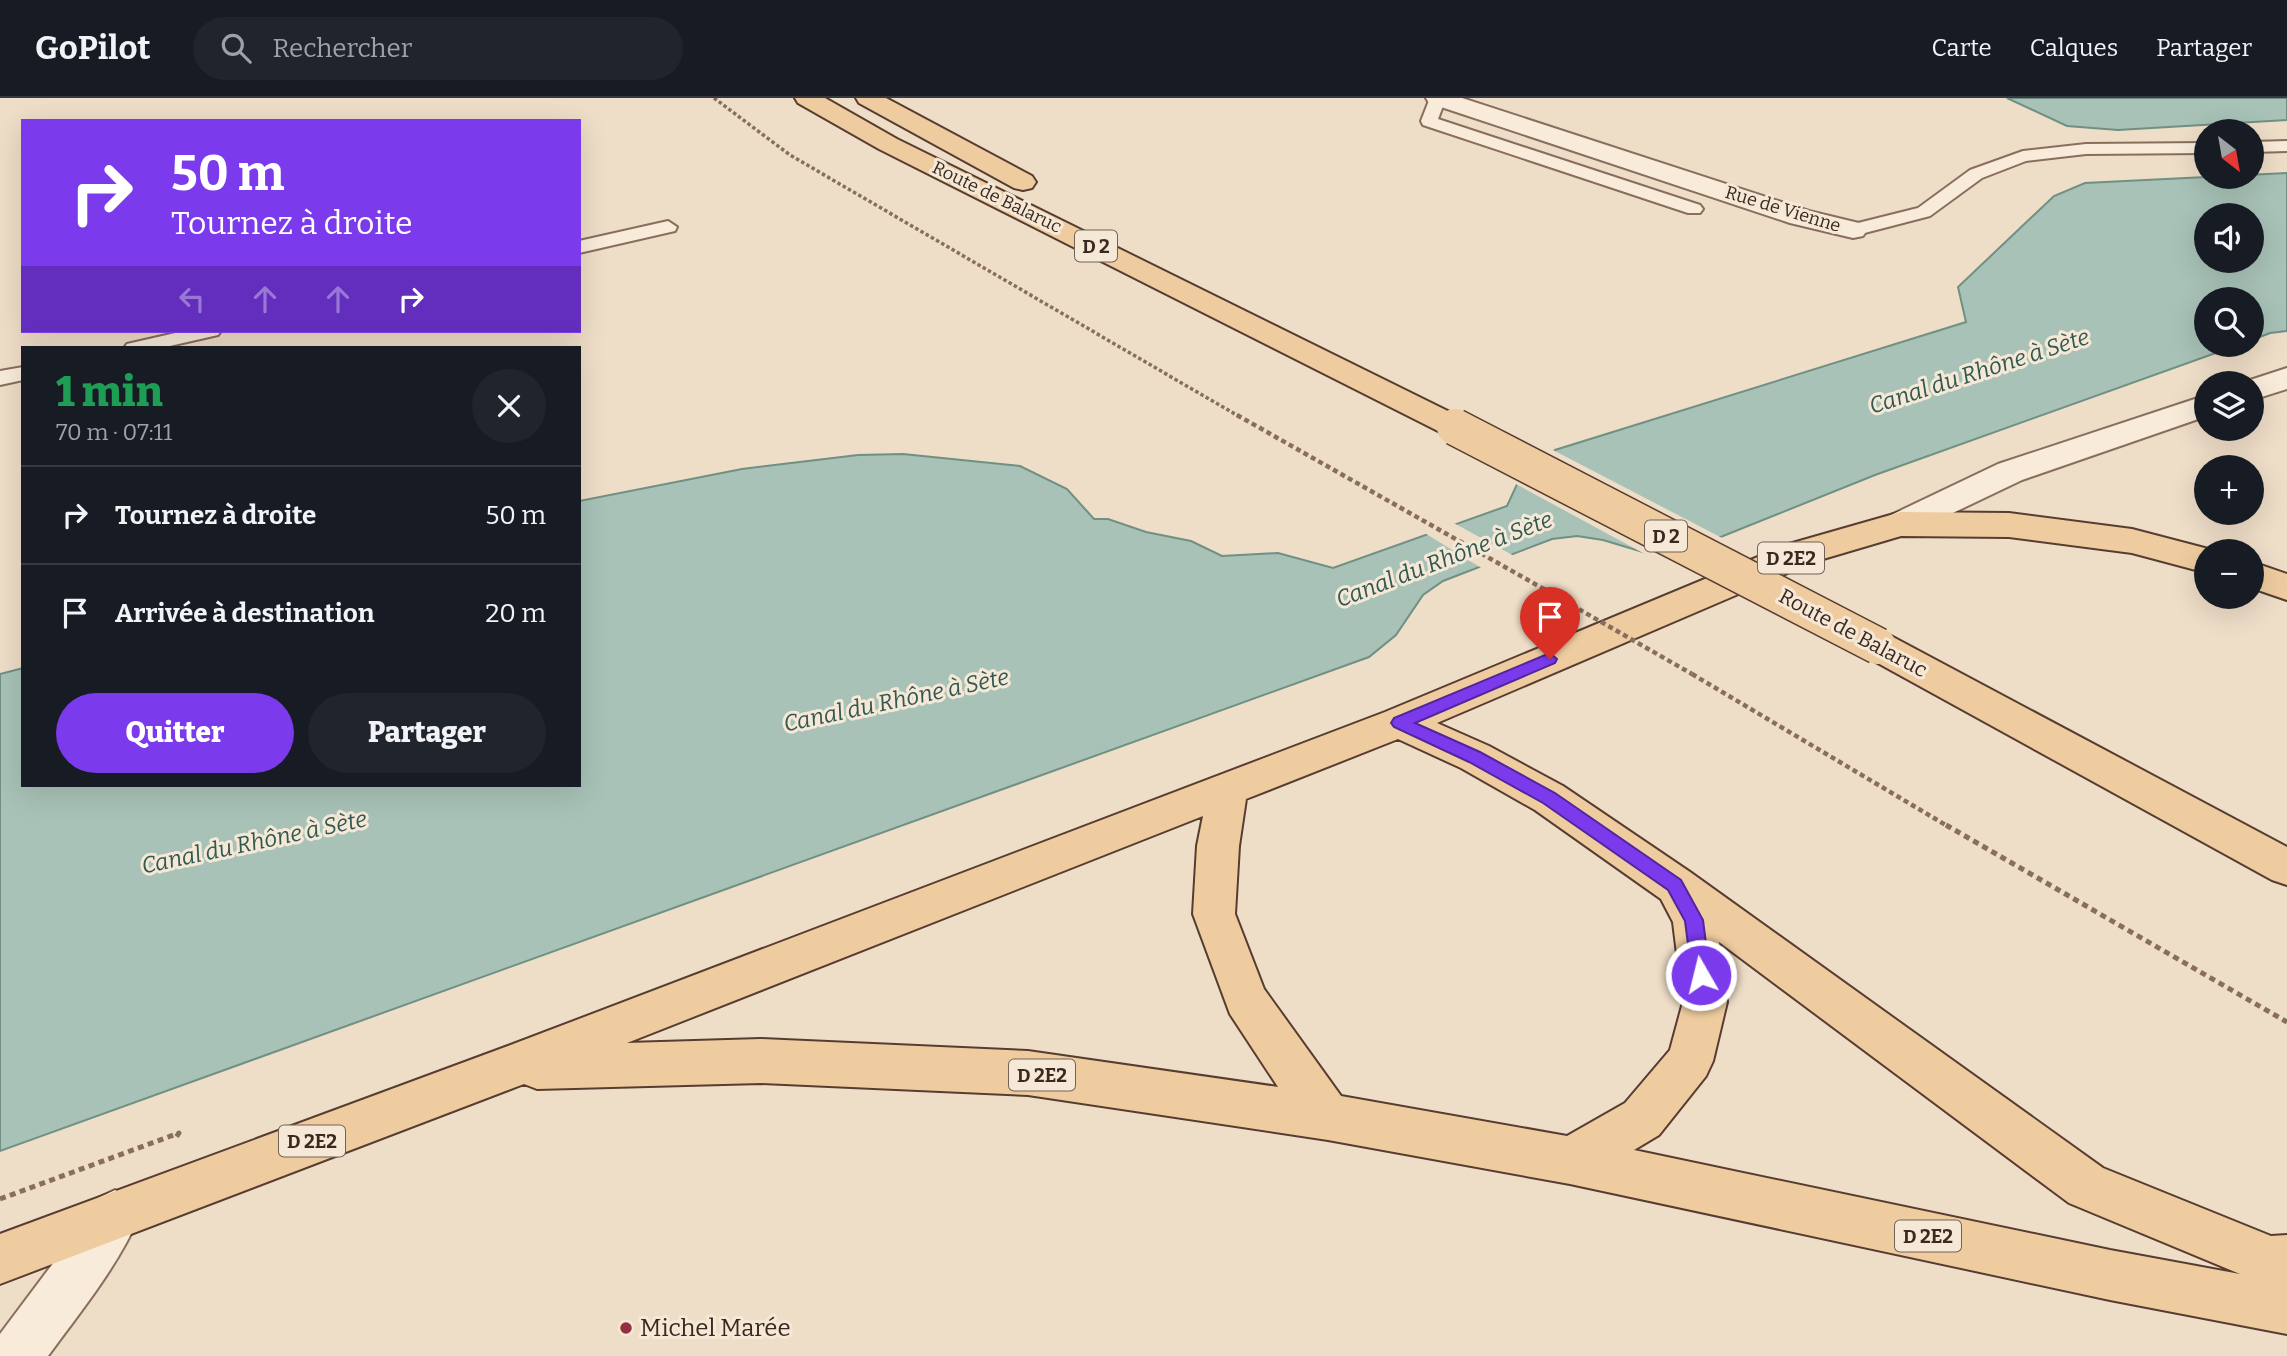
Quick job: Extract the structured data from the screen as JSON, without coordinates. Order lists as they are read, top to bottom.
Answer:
{
  "streets": {
    "main road": ["Route de Balaruc", "D 2", "D 2E2"],
    "street": ["Rue de Vienne"]
  },
  "water": ["Canal du Rhône à Sète"],
  "places": ["Michel Marée"],
  "north": "bottom right",
  "page": {
    "header": "GoPilot",
    "search": "Rechercher",
    "nav": ["Carte", "Calques", "Partager"],
    "map_buttons": ["+", "−"],
    "turn": ["50 m", "Tournez à droite"],
    "heading": ["1 min", "70 m · 07:11"],
    "list": [
      {
        "name": "Tournez à droite",
        "value": "50 m"
      },
      {
        "name": "Arrivée à destination",
        "value": "20 m"
      }
    ],
    "buttons": ["Quitter", "Partager"]
  }
}
